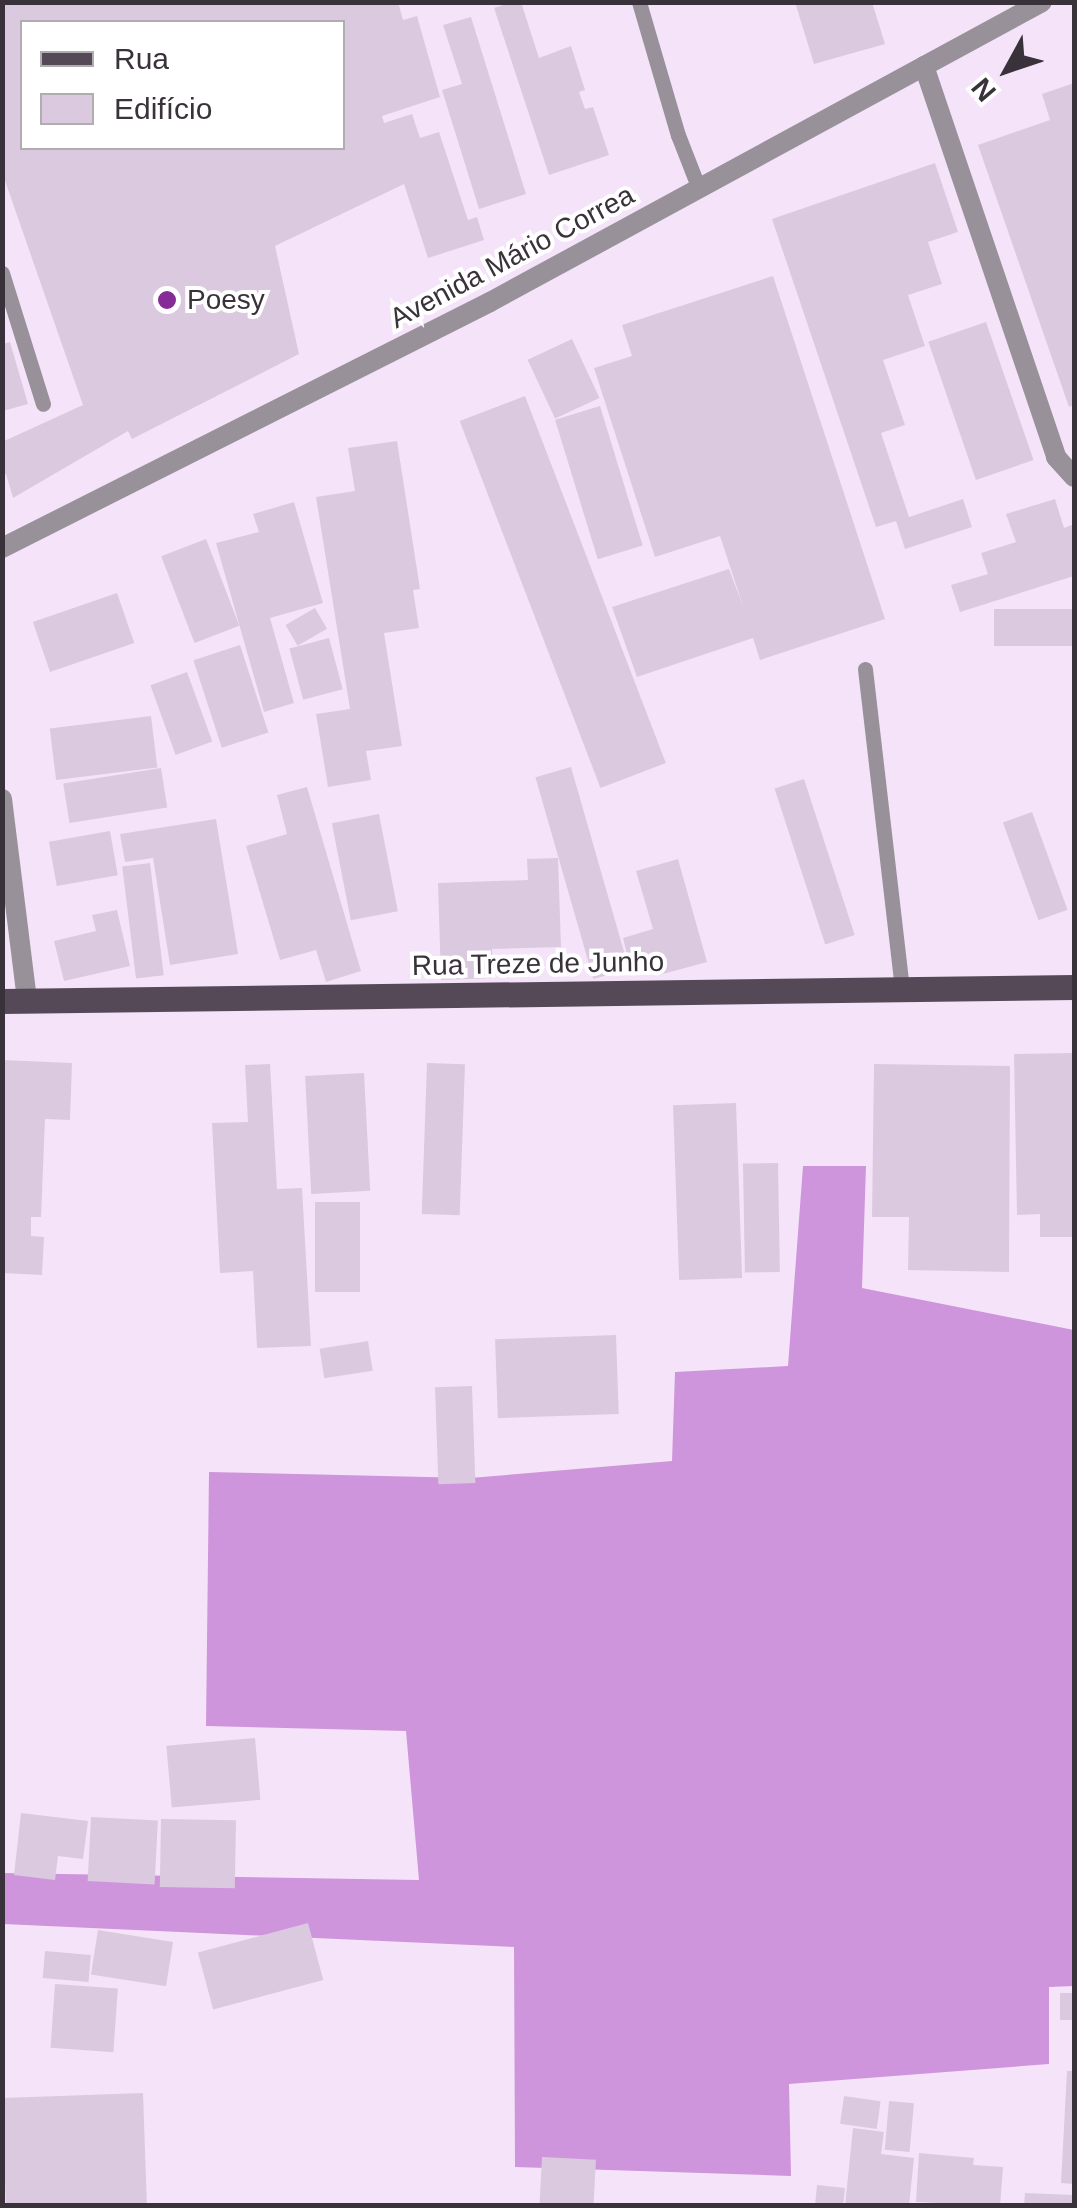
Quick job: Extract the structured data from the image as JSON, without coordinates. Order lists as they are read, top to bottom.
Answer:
{
  "streets": {
    "main road": ["Rua Treze de Junho"],
    "street": ["Avenida Mário Correa"]
  },
  "places": ["Poesy"],
  "legend": ["Rua", "Edifício"],
  "north": "bottom left"
}
